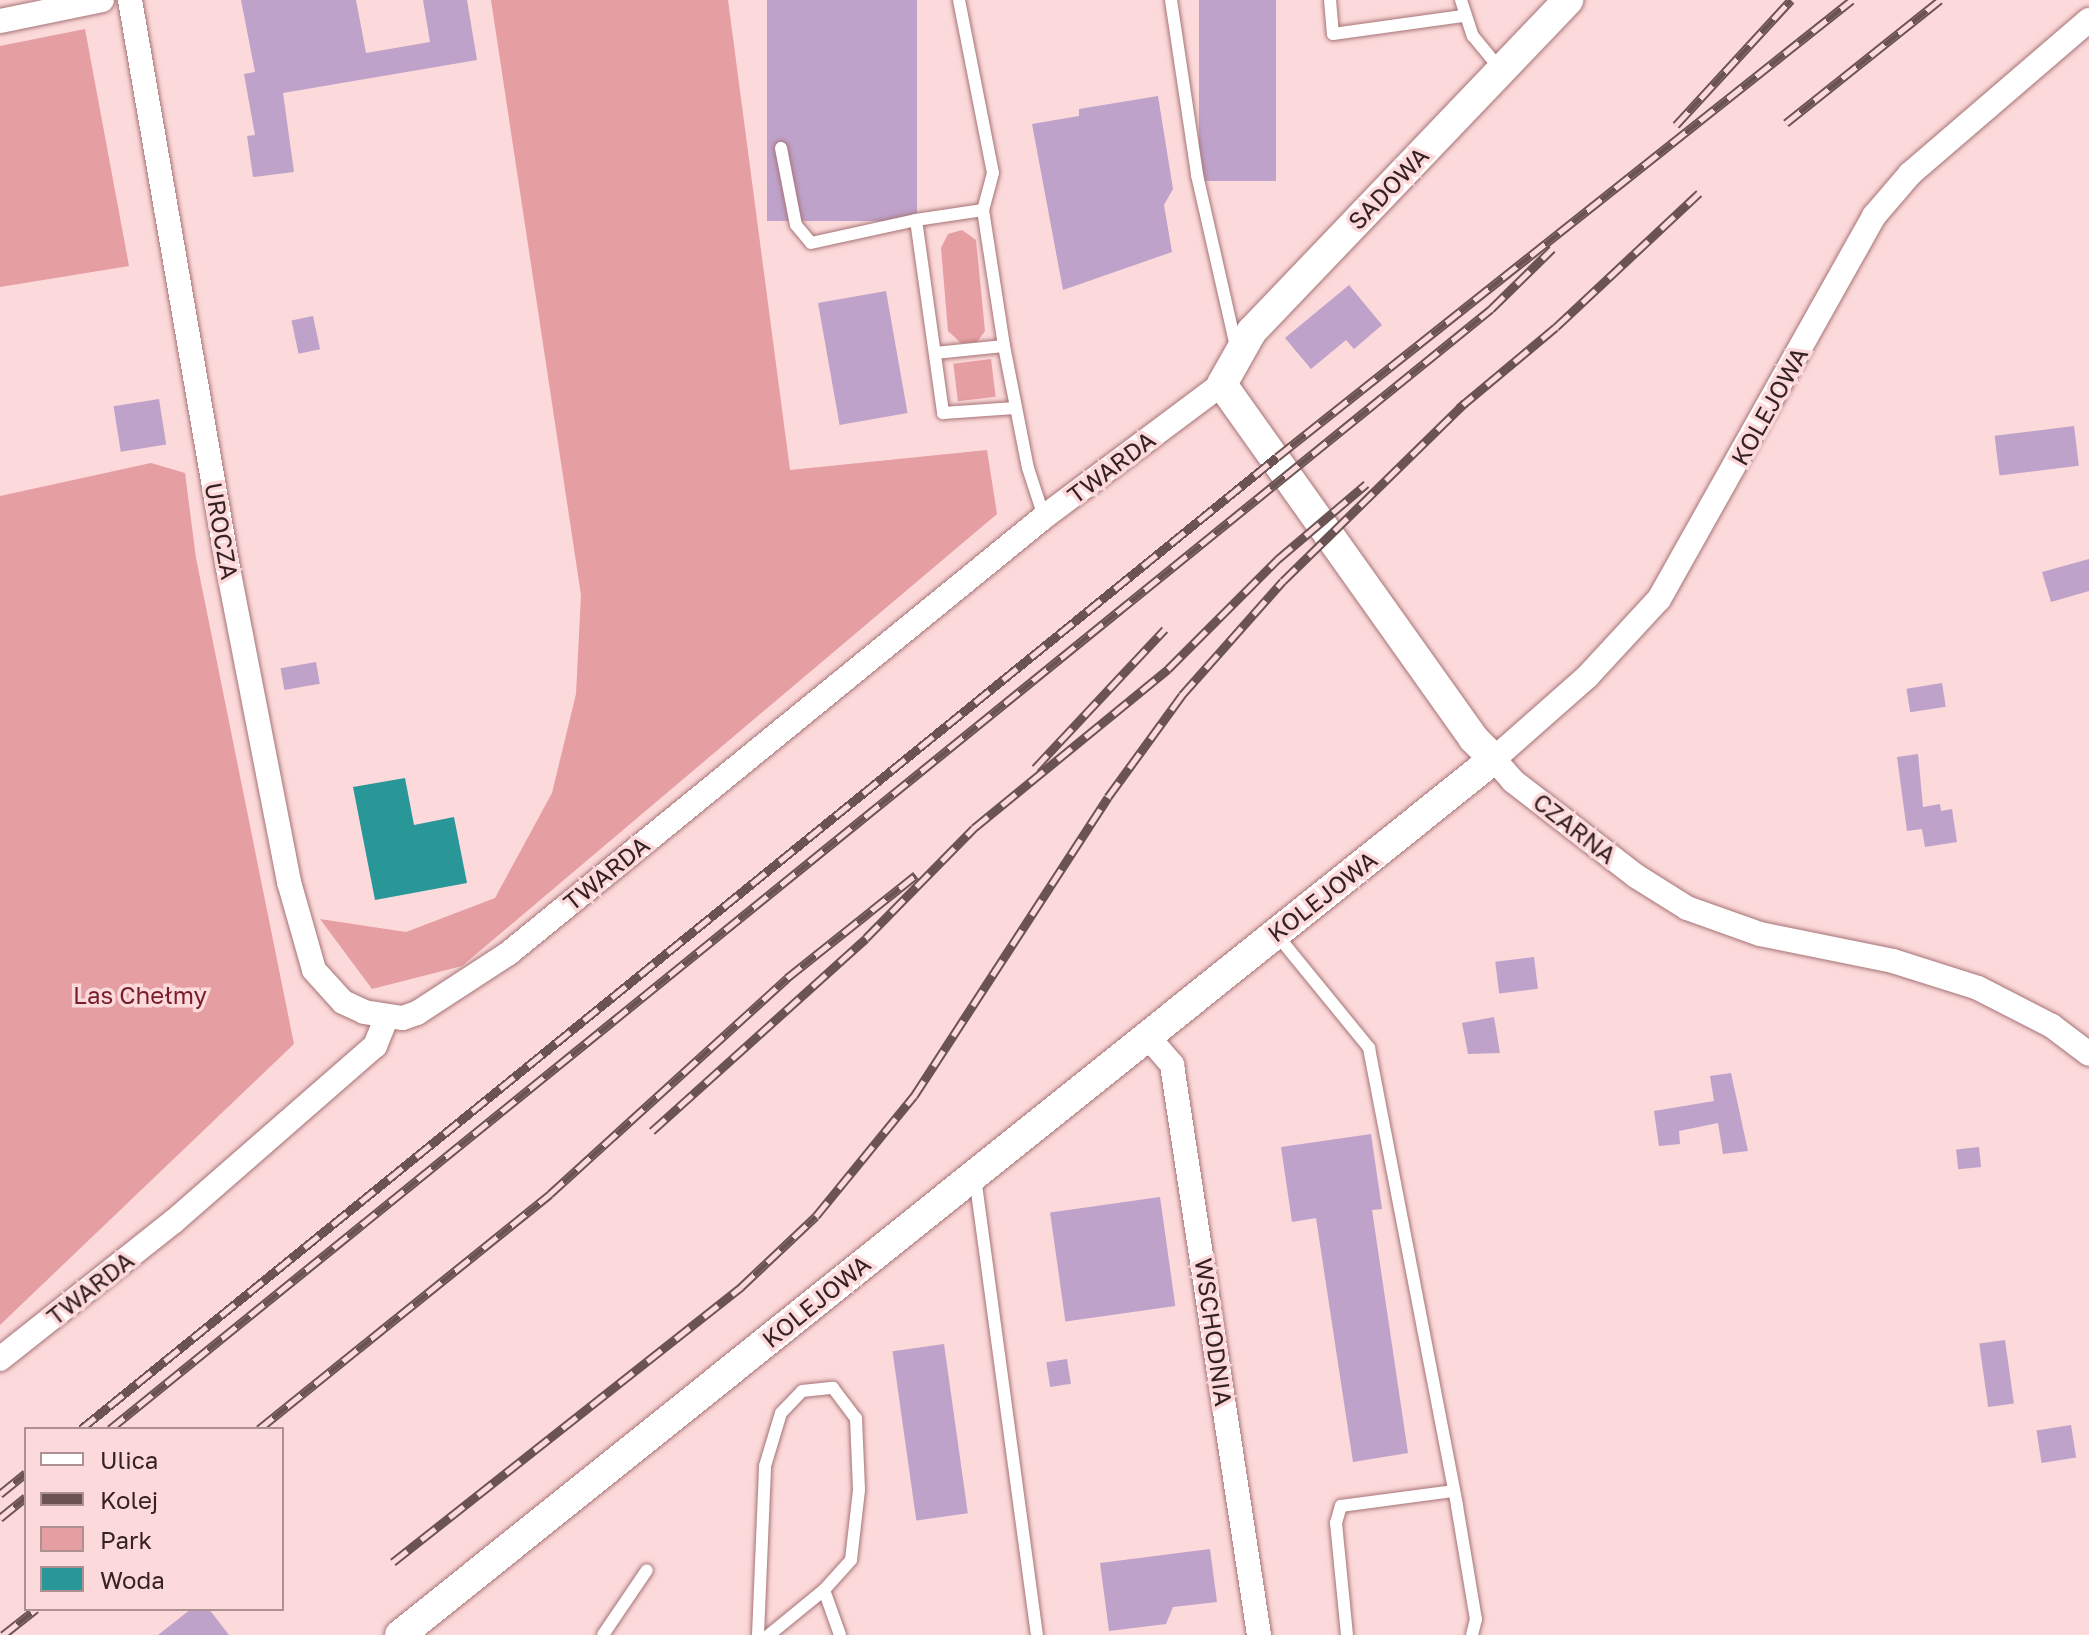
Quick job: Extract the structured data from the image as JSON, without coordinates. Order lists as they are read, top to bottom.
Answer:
{
  "streets": {
    "street": [
      "SADOWA",
      "KOLEJOWA",
      "TWARDA",
      "UROCZA",
      "CZARNA",
      "WSCHODNIA"
    ]
  },
  "crossings": [
    ["SADOWA", "TWARDA"],
    ["SADOWA", "CZARNA"],
    ["KOLEJOWA", "CZARNA"],
    ["KOLEJOWA", "WSCHODNIA"],
    ["TWARDA", "UROCZA"],
    ["TWARDA", "CZARNA"]
  ],
  "parks": ["Las Chełmy"],
  "legend": [
    "Ulica",
    "Kolej",
    "Park",
    "Woda"
  ]
}
